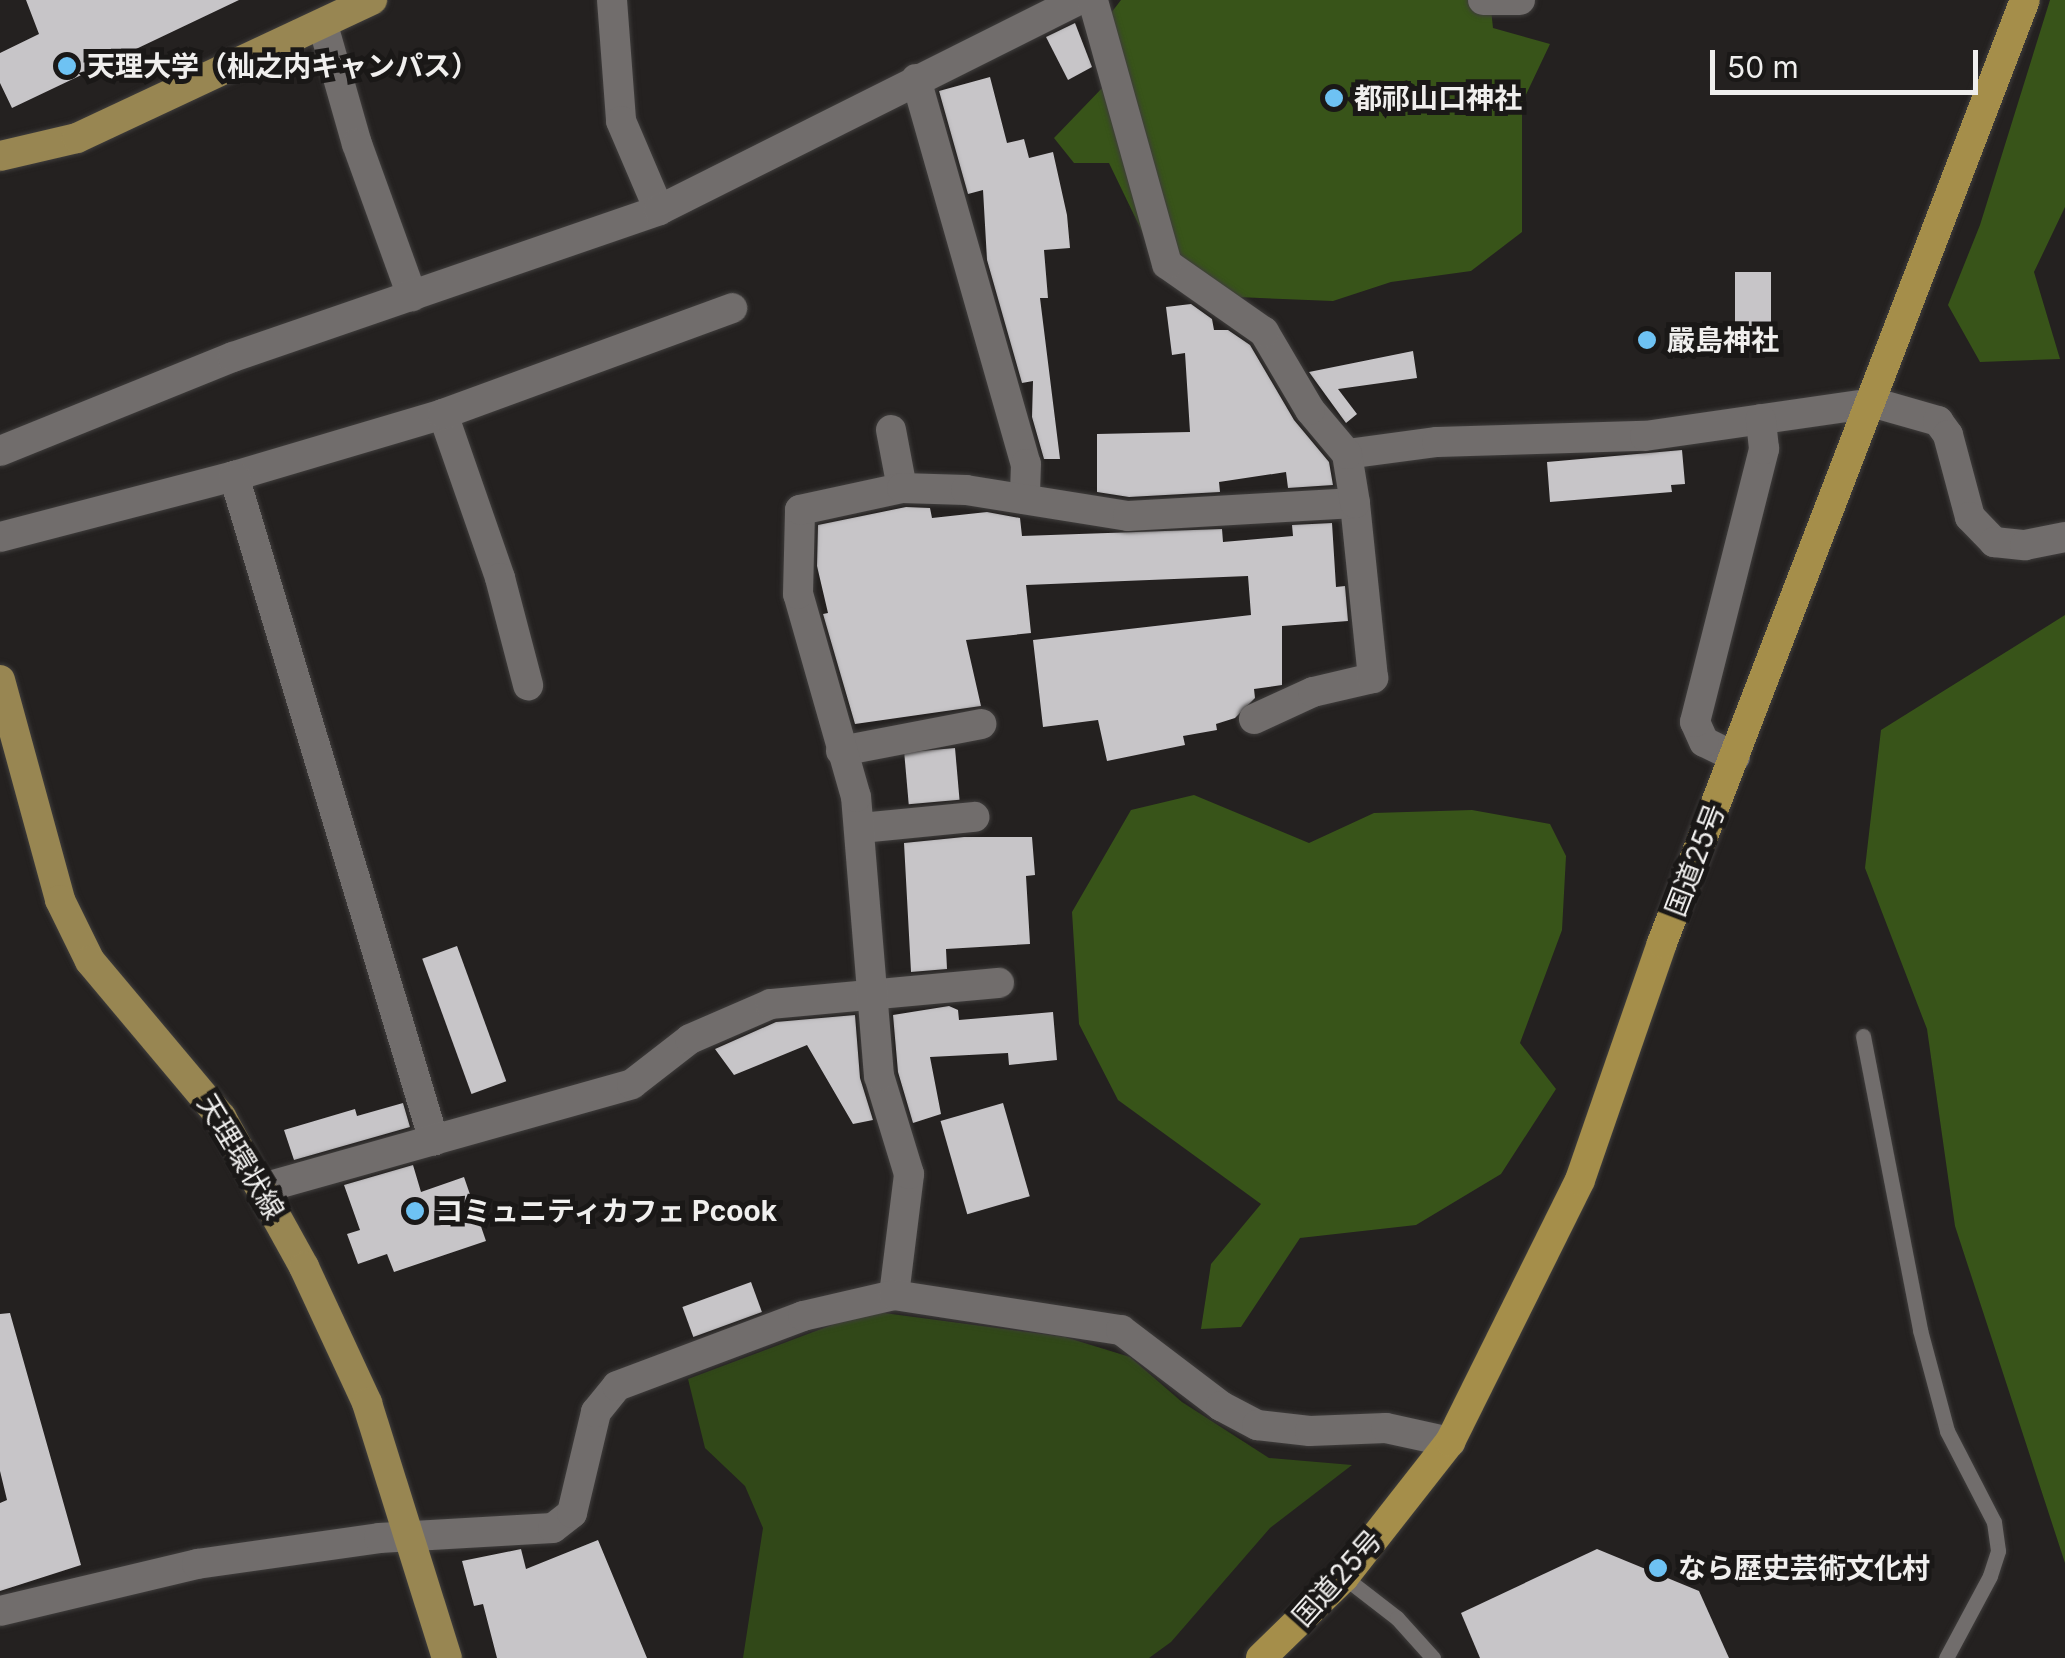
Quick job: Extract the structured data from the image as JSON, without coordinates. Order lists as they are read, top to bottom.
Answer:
{
  "streets": {
    "highway": ["国道25号"],
    "main road": ["天理環状線"]
  },
  "places": [
    "天理大学（杣之内キャンパス）",
    "都祁山口神社",
    "嚴島神社",
    "コミュニティカフェ Pcook",
    "なら歴史芸術文化村"
  ],
  "scale_bar": "50 m"
}
